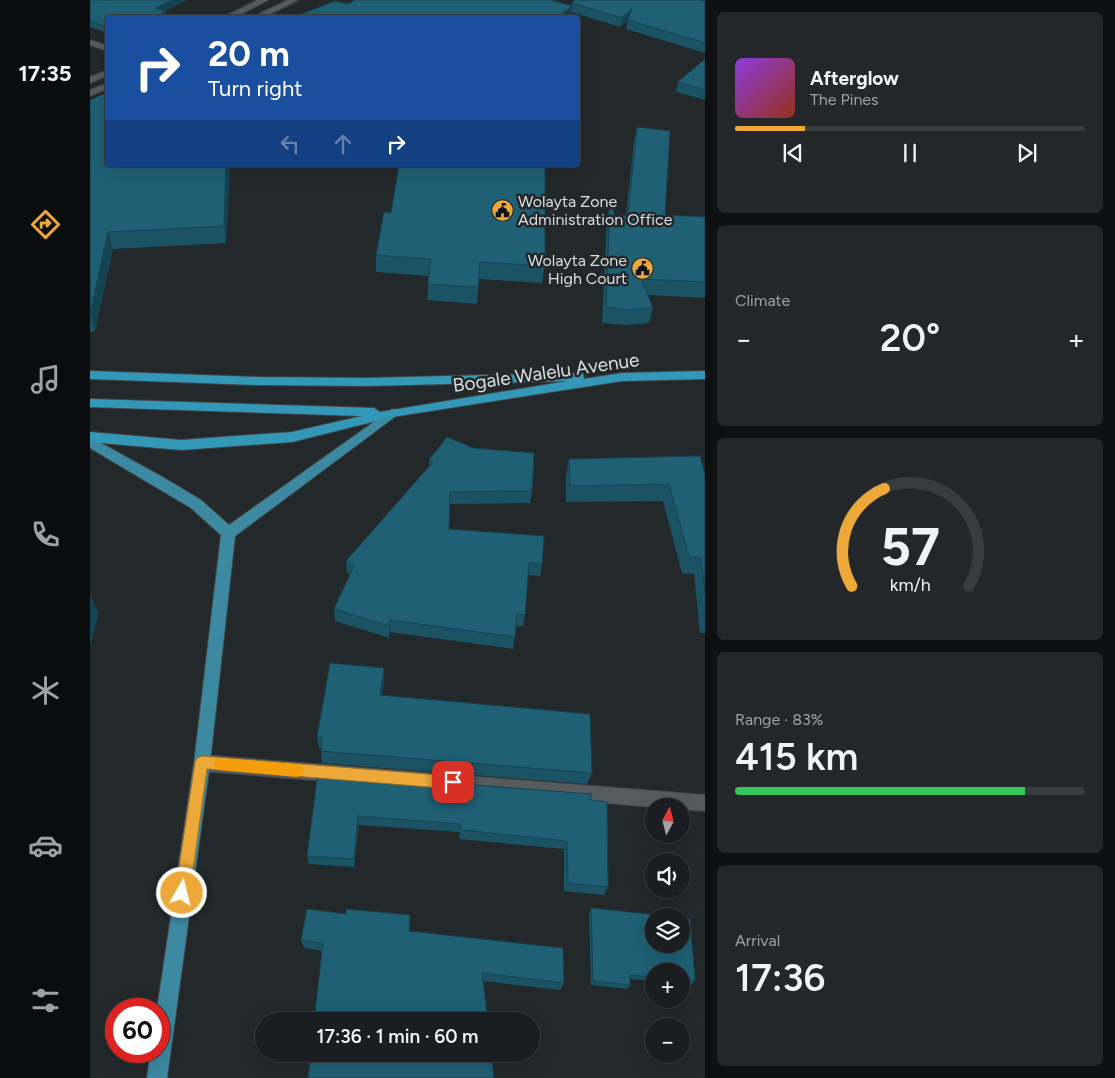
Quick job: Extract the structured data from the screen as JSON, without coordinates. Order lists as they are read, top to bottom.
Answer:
{
  "streets": {
    "highway": ["Bogale Walelu Avenue"]
  },
  "places": {
    "public building": ["Wolayta Zone Administration Office", "Wolayta Zone High Court"]
  },
  "north": "top",
  "page": {
    "tabs": "17:35",
    "turn": ["20 m", "Turn right"],
    "song": ["Afterglow", "The Pines"],
    "tile": [
      "Climate",
      ["Range · 83%", "415 km"],
      ["Arrival", "17:36"]
    ],
    "heat": ["−", "20°", "+"],
    "map_buttons": ["+", "−"],
    "limit": "60",
    "trip": "17:36 · 1 min · 60 m",
    "gauge": ["57", "km/h"]
  }
}
